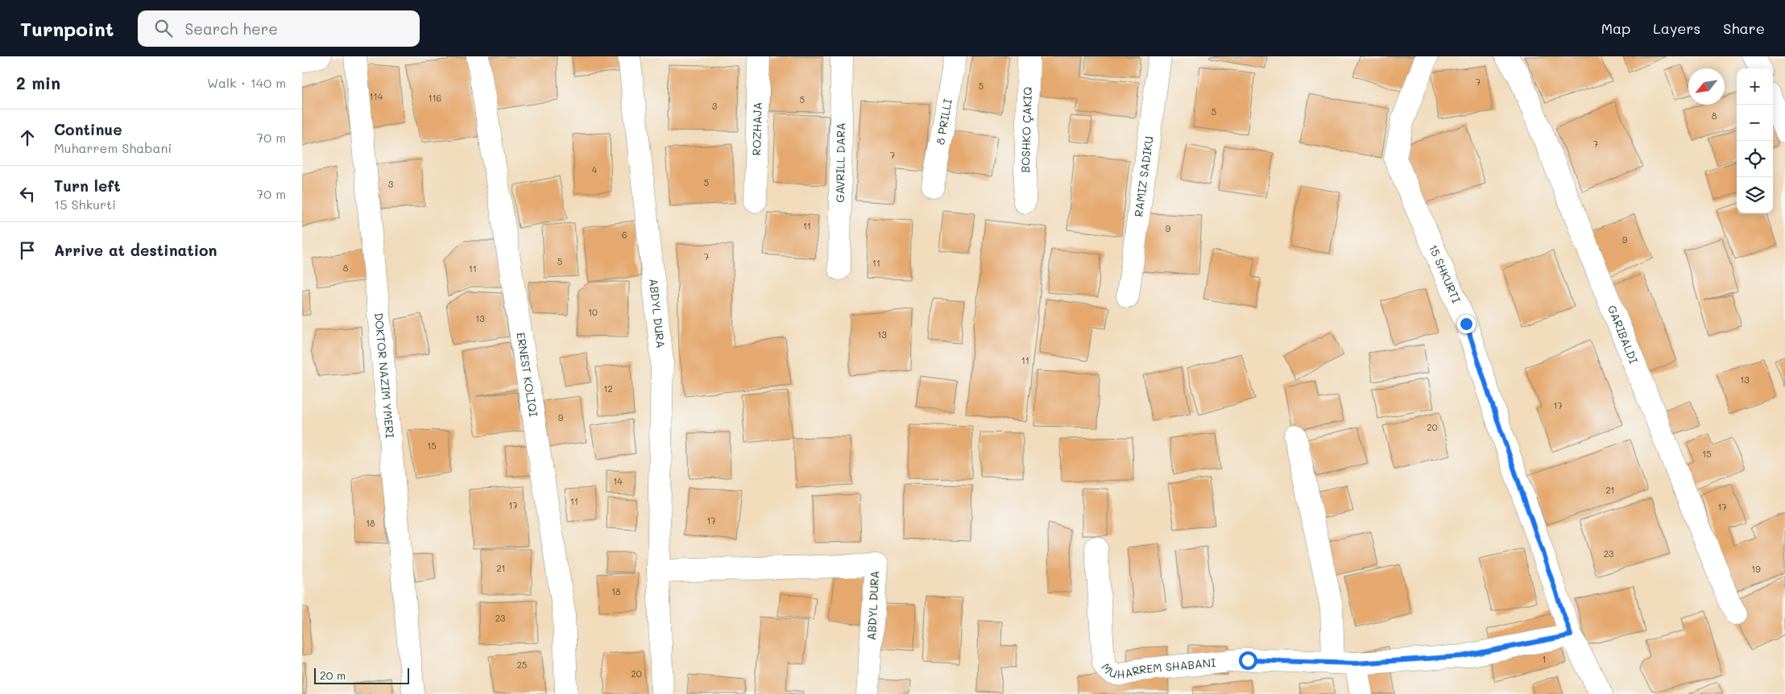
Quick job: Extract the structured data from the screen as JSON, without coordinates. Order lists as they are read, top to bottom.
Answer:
{
  "streets": {
    "street": [
      "8 PRILLI",
      "ROZHAJA",
      "BOSHKO ÇAKIQ",
      "GAVRILL DARA",
      "RAMIZ SADIKU",
      "15 SHKURTI",
      "ABDYL DURA",
      "GARIBALDI",
      "ERNEST KOLIQI",
      "DOKTOR NAZIM YMERI",
      "MUHARREM SHABANI"
    ]
  },
  "crossings": [
    ["15 SHKURTI", "MUHARREM SHABANI"]
  ],
  "house_numbers": [
    "7",
    "5",
    "114",
    "116",
    "5",
    "3",
    "5",
    "8",
    "7",
    "7",
    "4",
    "5",
    "3",
    "11",
    "9",
    "6",
    "9",
    "7",
    "5",
    "11",
    "8",
    "11",
    "10",
    "13",
    "13",
    "11",
    "13",
    "12",
    "17",
    "9",
    "20",
    "15",
    "15",
    "14",
    "21",
    "11",
    "17",
    "17",
    "17",
    "18",
    "23",
    "21",
    "19",
    "18",
    "23",
    "1",
    "25",
    "20"
  ],
  "scale_bar": "20 m",
  "north": "bottom left",
  "page": {
    "header": "Turnpoint",
    "search": "Search here",
    "nav": ["Map", "Layers", "Share"],
    "heading": ["2 min", "Walk · 140 m"],
    "map_buttons": ["+", "−"],
    "list": [
      ["Continue", "Muharrem Shabani", "70 m"],
      ["Turn left", "15 Shkurti", "70 m"],
      "Arrive at destination"
    ],
    "scale": "20 m"
  }
}
